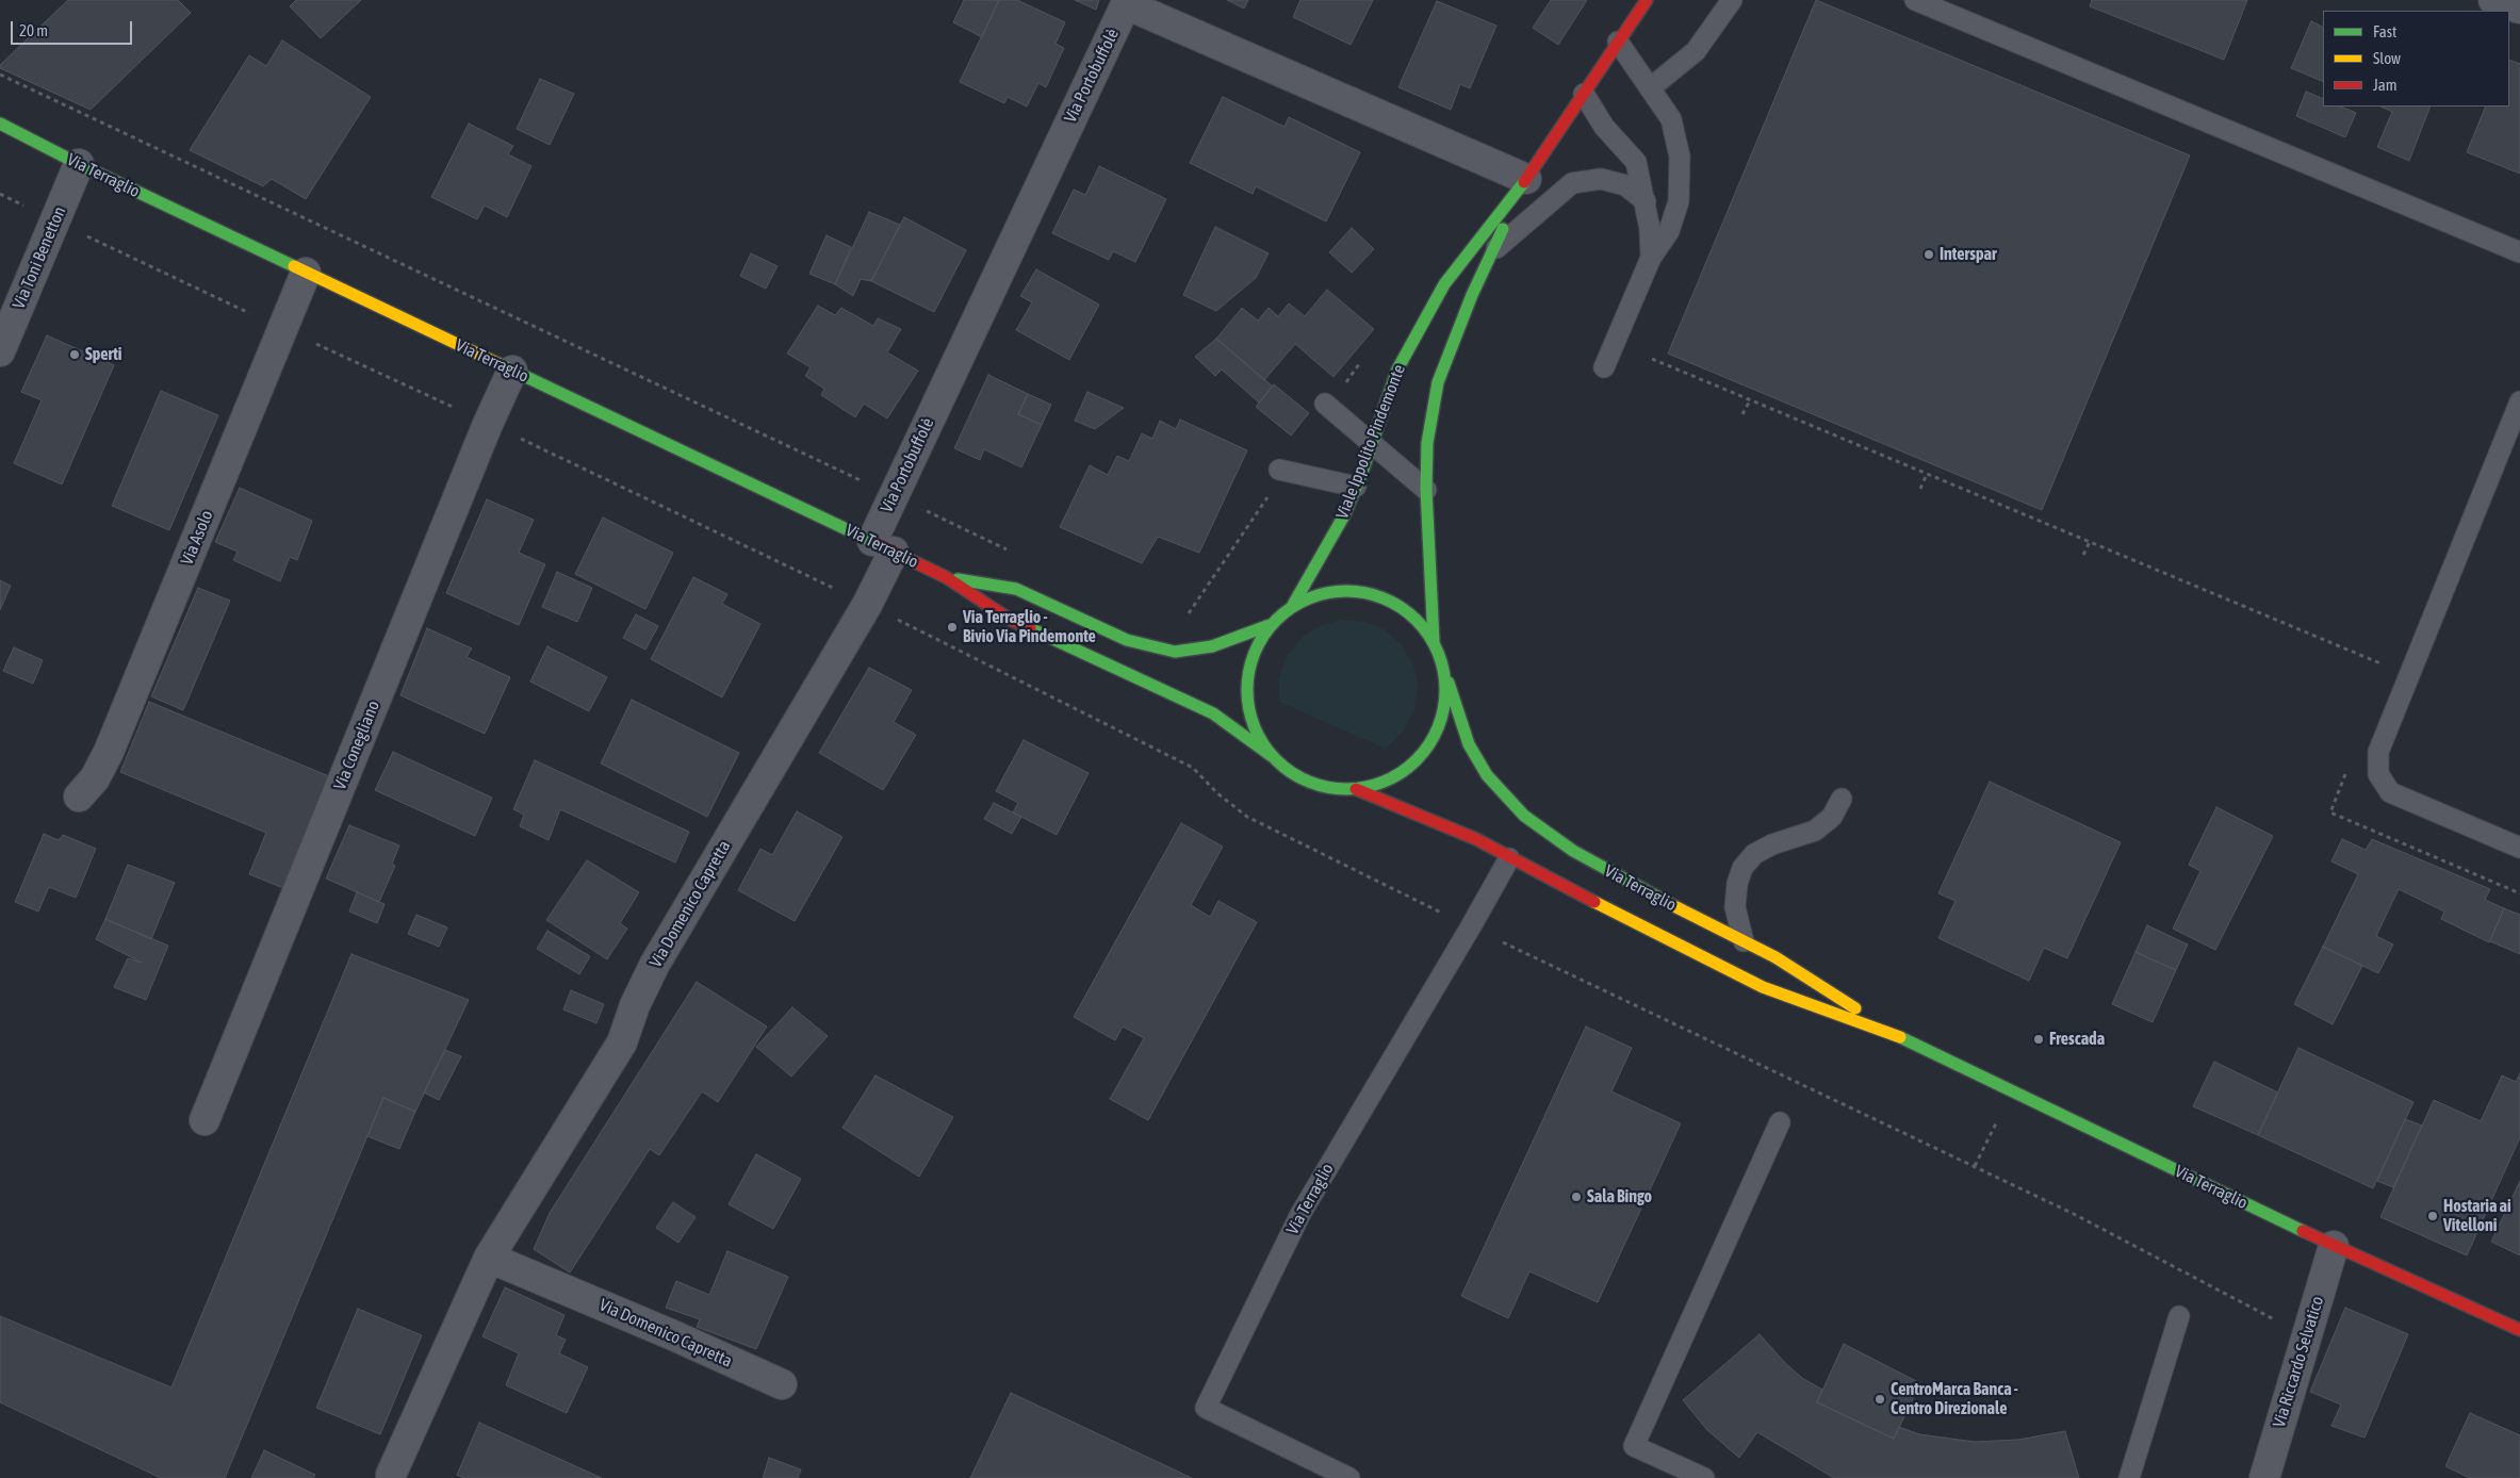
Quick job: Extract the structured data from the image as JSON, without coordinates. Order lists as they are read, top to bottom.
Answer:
{
  "streets": {
    "main road": ["Via Terraglio", "Viale Ippolito Pindemonte"],
    "street": [
      "Via Portobuffolè",
      "Via Toni Benetton",
      "Via Asolo",
      "Via Conegliano",
      "Via Domenico Capretta",
      "Via Riccardo Selvatico"
    ]
  },
  "crossings": [
    ["Via Portobuffolè", "Via Terraglio"],
    ["Via Portobuffolè", "Viale Ippolito Pindemonte"],
    ["Via Portobuffolè", "Via Domenico Capretta"],
    ["Via Terraglio", "Via Toni Benetton"],
    ["Via Terraglio", "Viale Ippolito Pindemonte"],
    ["Via Terraglio", "Via Asolo"],
    ["Via Terraglio", "Via Conegliano"],
    ["Via Terraglio", "Via Domenico Capretta"],
    ["Via Terraglio", "Via Riccardo Selvatico"]
  ],
  "places": [
    "Interspar",
    "Sperti",
    "Via Terraglio - Bivio Via Pindemonte",
    "Frescada",
    "Sala Bingo",
    "Hostaria ai Vitelloni",
    "CentroMarca Banca - Centro Direzionale"
  ],
  "legend": ["Fast", "Slow", "Jam"],
  "scale_bar": "20 m"
}
